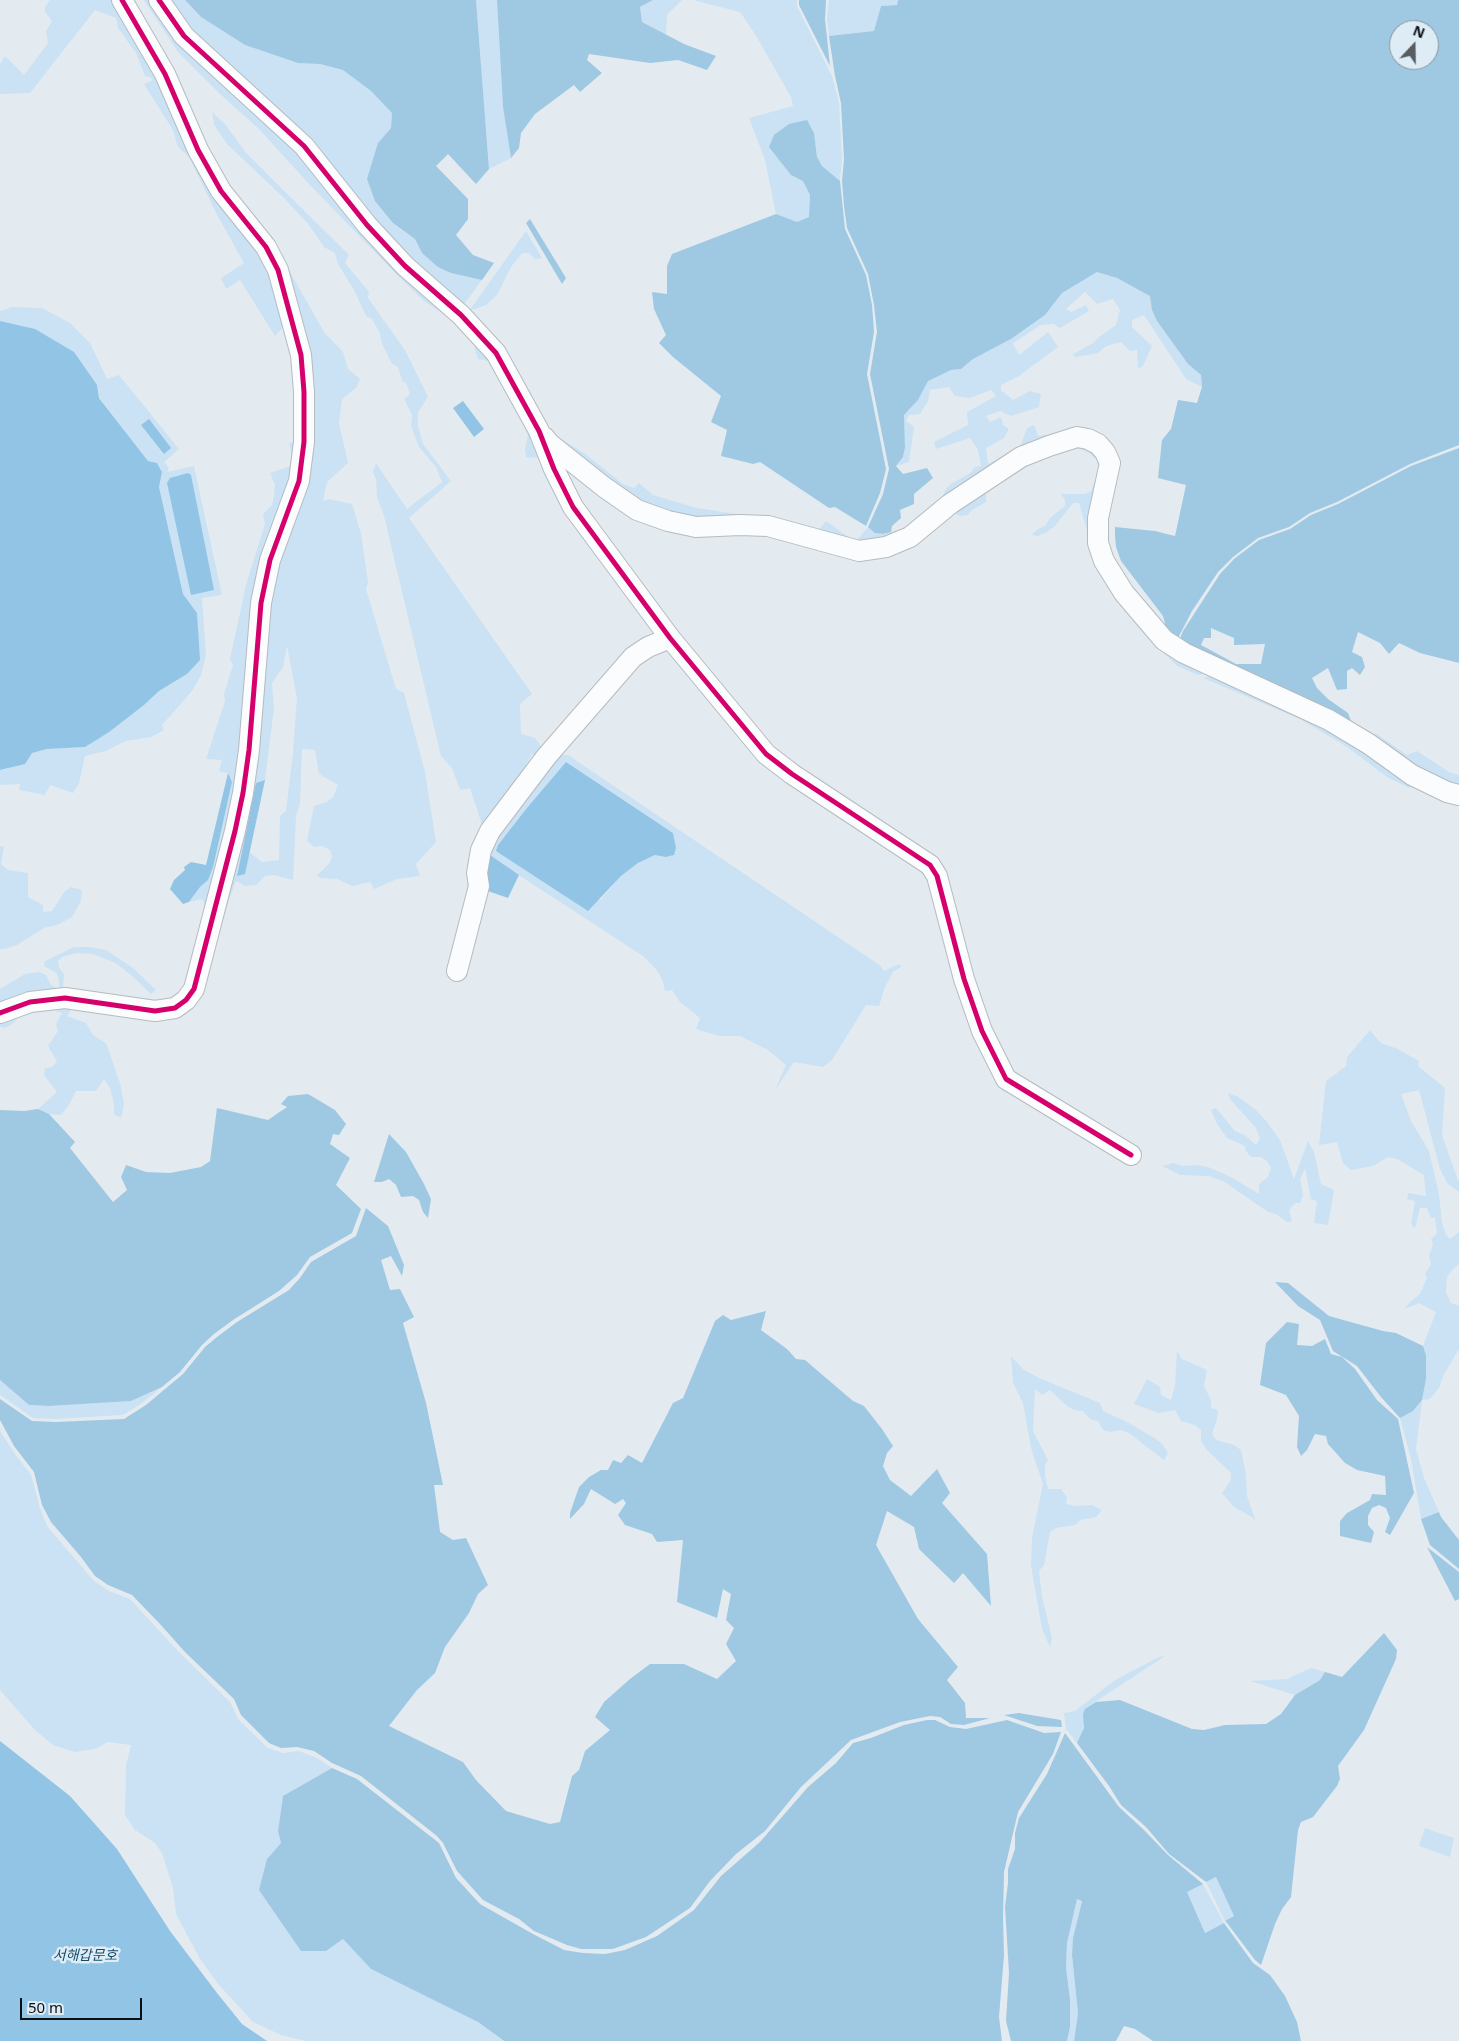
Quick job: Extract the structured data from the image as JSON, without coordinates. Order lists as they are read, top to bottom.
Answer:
{
  "water": ["서해갑문호"],
  "scale_bar": "50 m",
  "north": "top"
}
